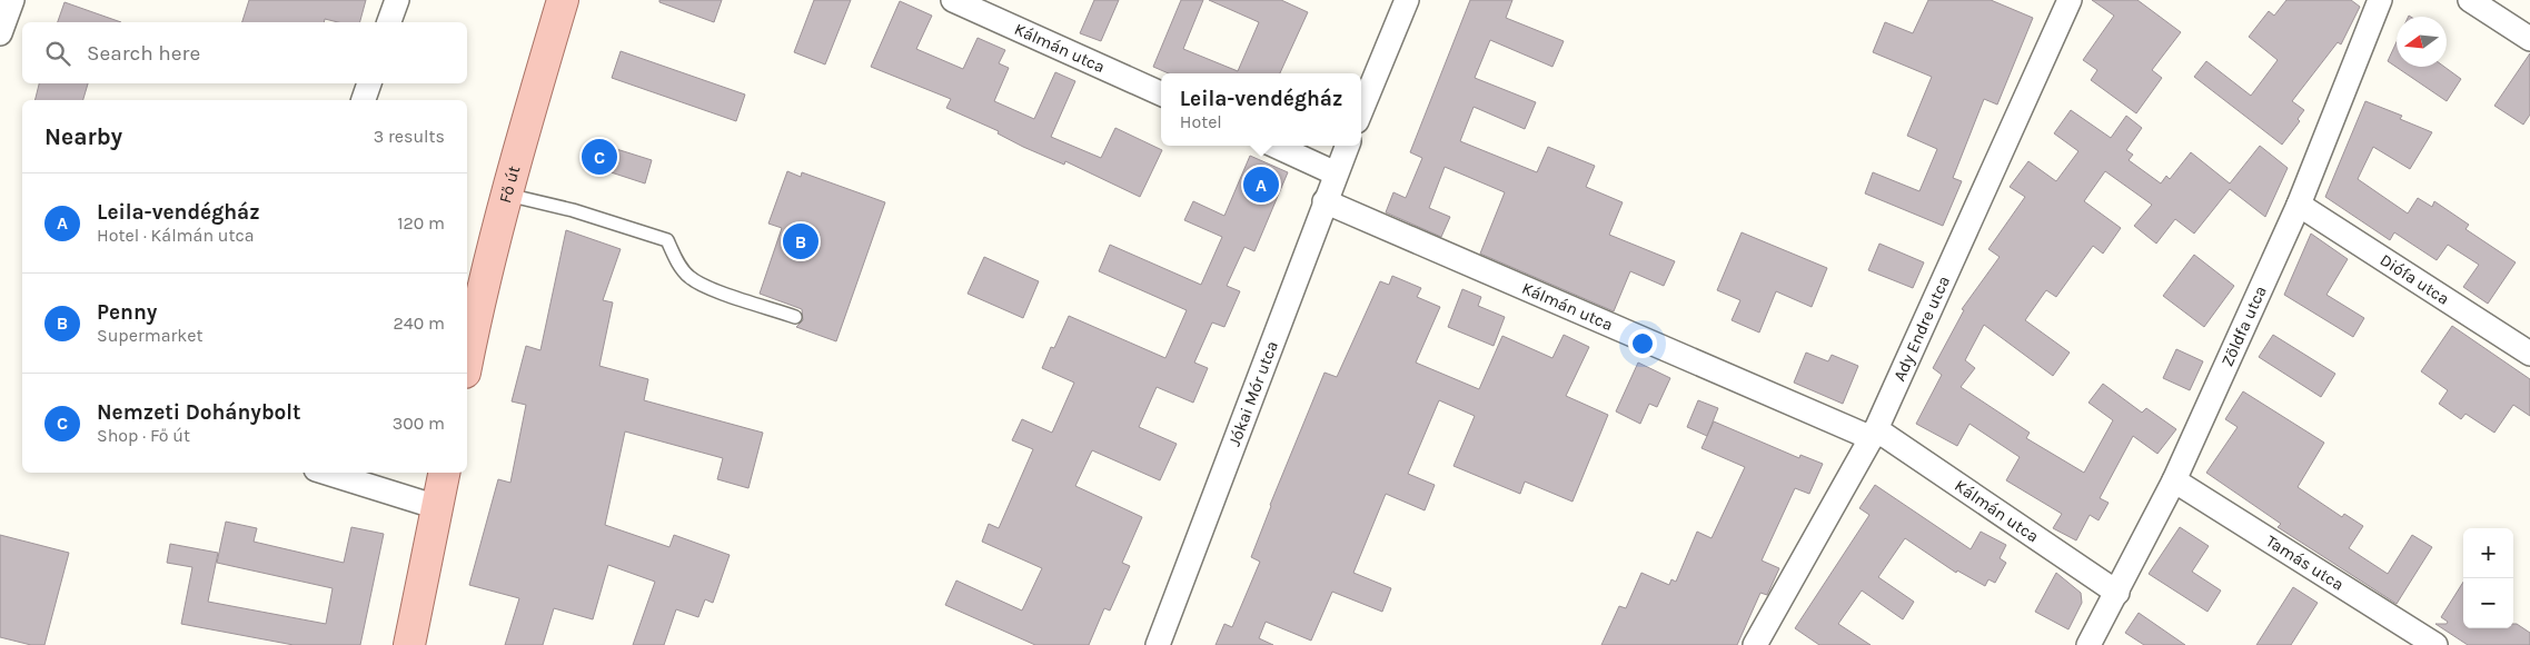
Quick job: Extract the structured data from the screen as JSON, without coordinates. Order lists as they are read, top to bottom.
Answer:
{
  "streets": {
    "main road": ["Fő út"],
    "street": [
      "Kálmán utca",
      "Diófa utca",
      "Zöldfa utca",
      "Ady Endre utca",
      "Jókai Mór utca",
      "Tamás utca"
    ]
  },
  "crossings": [
    ["Kálmán utca", "Zöldfa utca"],
    ["Kálmán utca", "Ady Endre utca"],
    ["Kálmán utca", "Jókai Mór utca"],
    ["Diófa utca", "Zöldfa utca"],
    ["Zöldfa utca", "Tamás utca"]
  ],
  "north": "left",
  "page": {
    "search": "Search here",
    "popup": ["Leila-vendégház", "Hotel"],
    "heading": ["Nearby", "3 results"],
    "pins": ["C", "A", "B"],
    "list": [
      {
        "mark": "A",
        "name": "Leila-vendégház",
        "note": "Hotel · Kálmán utca",
        "value": "120 m"
      },
      {
        "mark": "B",
        "name": "Penny",
        "note": "Supermarket",
        "value": "240 m"
      },
      {
        "mark": "C",
        "name": "Nemzeti Dohánybolt",
        "note": "Shop · Fő út",
        "value": "300 m"
      }
    ],
    "map_buttons": ["+", "−"]
  }
}
